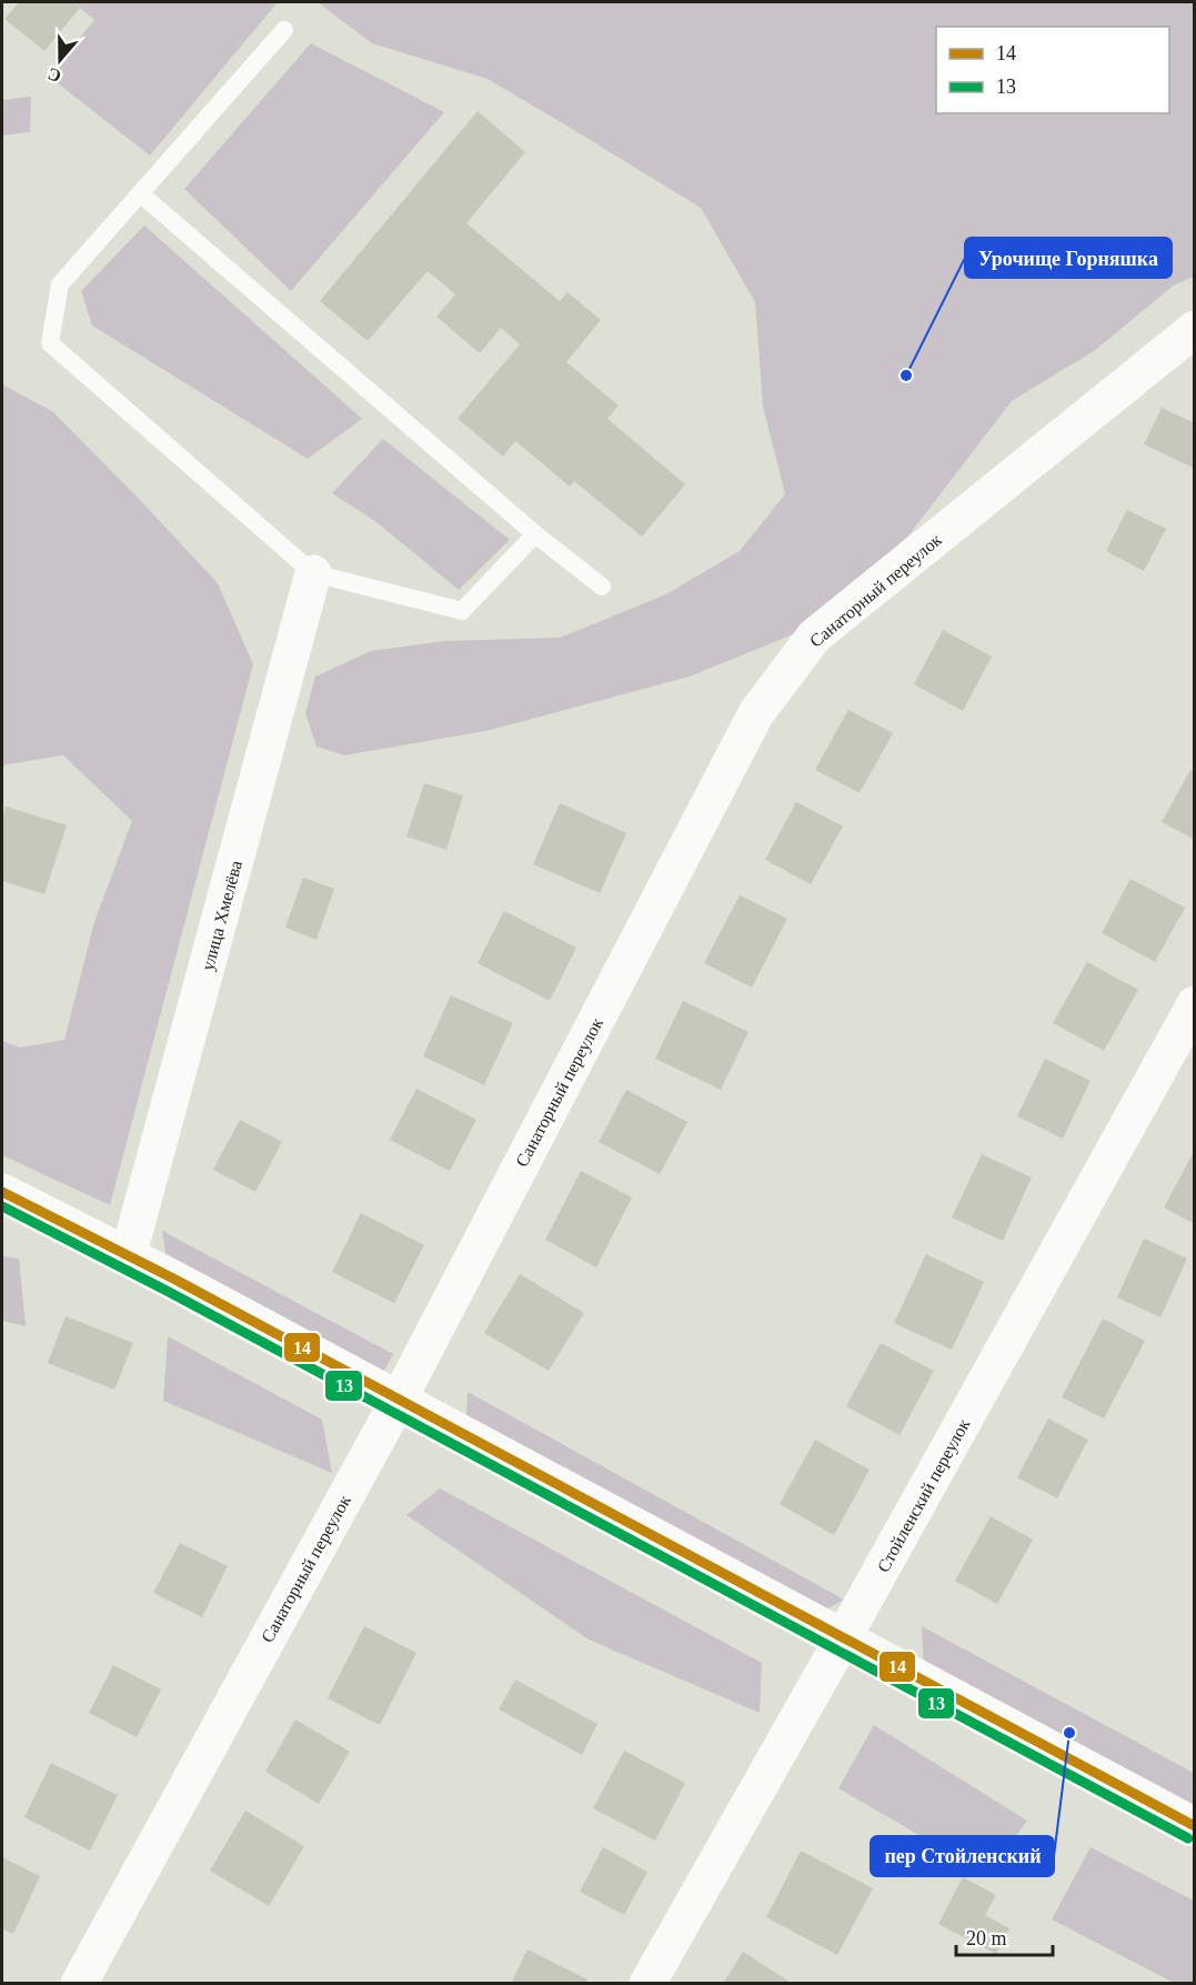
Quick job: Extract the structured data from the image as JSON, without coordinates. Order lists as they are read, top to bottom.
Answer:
{
  "streets": {
    "street": ["Санаторный переулок", "улица Хмелёва", "Стойленский переулок"]
  },
  "places": ["Урочище Горняшка", "пер Стойленский"],
  "lines": ["transit line 14", "transit line 13"],
  "legend": ["14", "13"],
  "scale_bar": "20 m",
  "north": "bottom"
}
